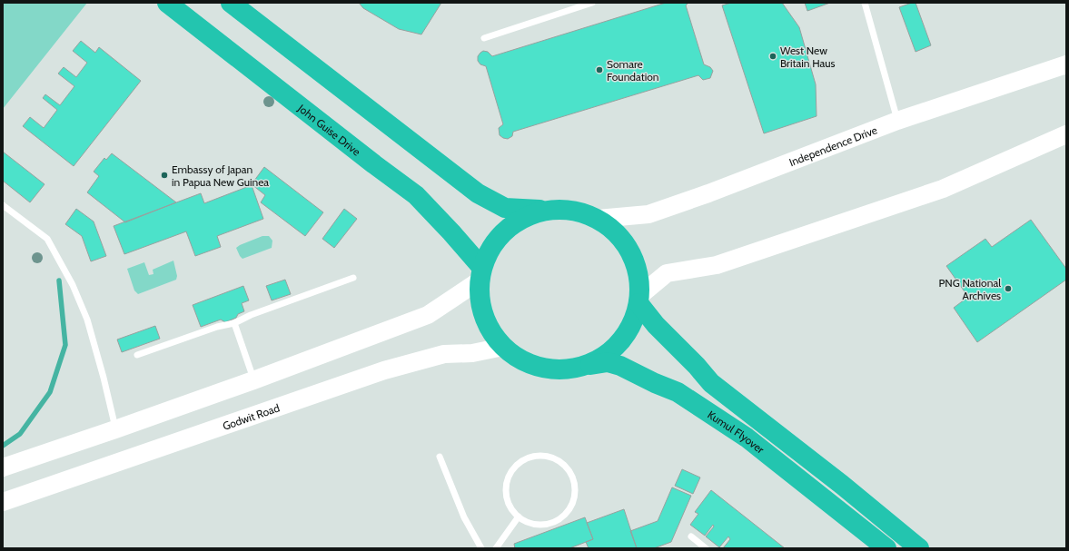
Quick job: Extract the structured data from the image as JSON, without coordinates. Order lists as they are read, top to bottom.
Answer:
{
  "streets": {
    "highway": ["John Guise Drive", "Kumul Flyover"],
    "main road": ["Independence Drive", "Godwit Road"]
  },
  "places": [
    "West New Britain Haus",
    "Somare Foundation",
    "Embassy of Japan in Papua New Guinea",
    "PNG National Archives"
  ]
}
